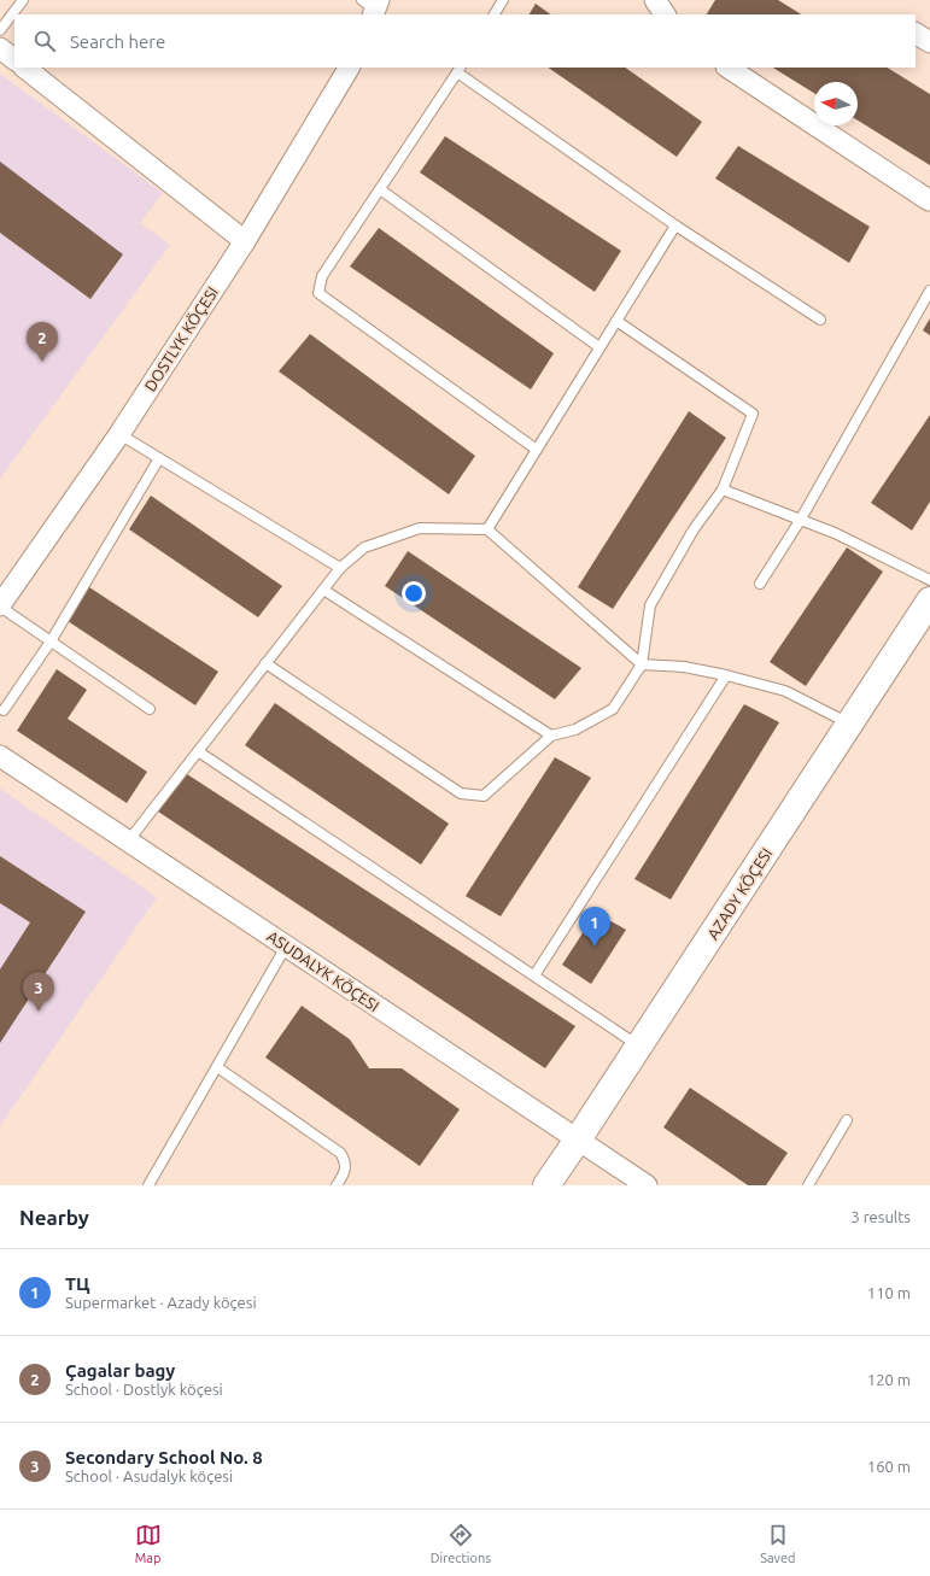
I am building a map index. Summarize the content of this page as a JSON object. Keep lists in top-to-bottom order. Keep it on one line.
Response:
{"streets":{"main road":["AZADY KÖÇESI"],"street":["DOSTLYK KÖÇESI","ASUDALYK KÖÇESI"]},"crossings":[["AZADY KÖÇESI","ASUDALYK KÖÇESI"]],"north":"left","page":{"search":"Search here","pins":["2","1","3"],"heading":["Nearby","3 results"],"list":[{"mark":"1","name":"ТЦ","note":"Supermarket · Azady köçesi","value":"110 m"},{"mark":"2","name":"Çagalar bagy","note":"School · Dostlyk köçesi","value":"120 m"},{"mark":"3","name":"Secondary School No. 8","note":"School · Asudalyk köçesi","value":"160 m"}],"nav":["Map","Directions","Saved"]}}
